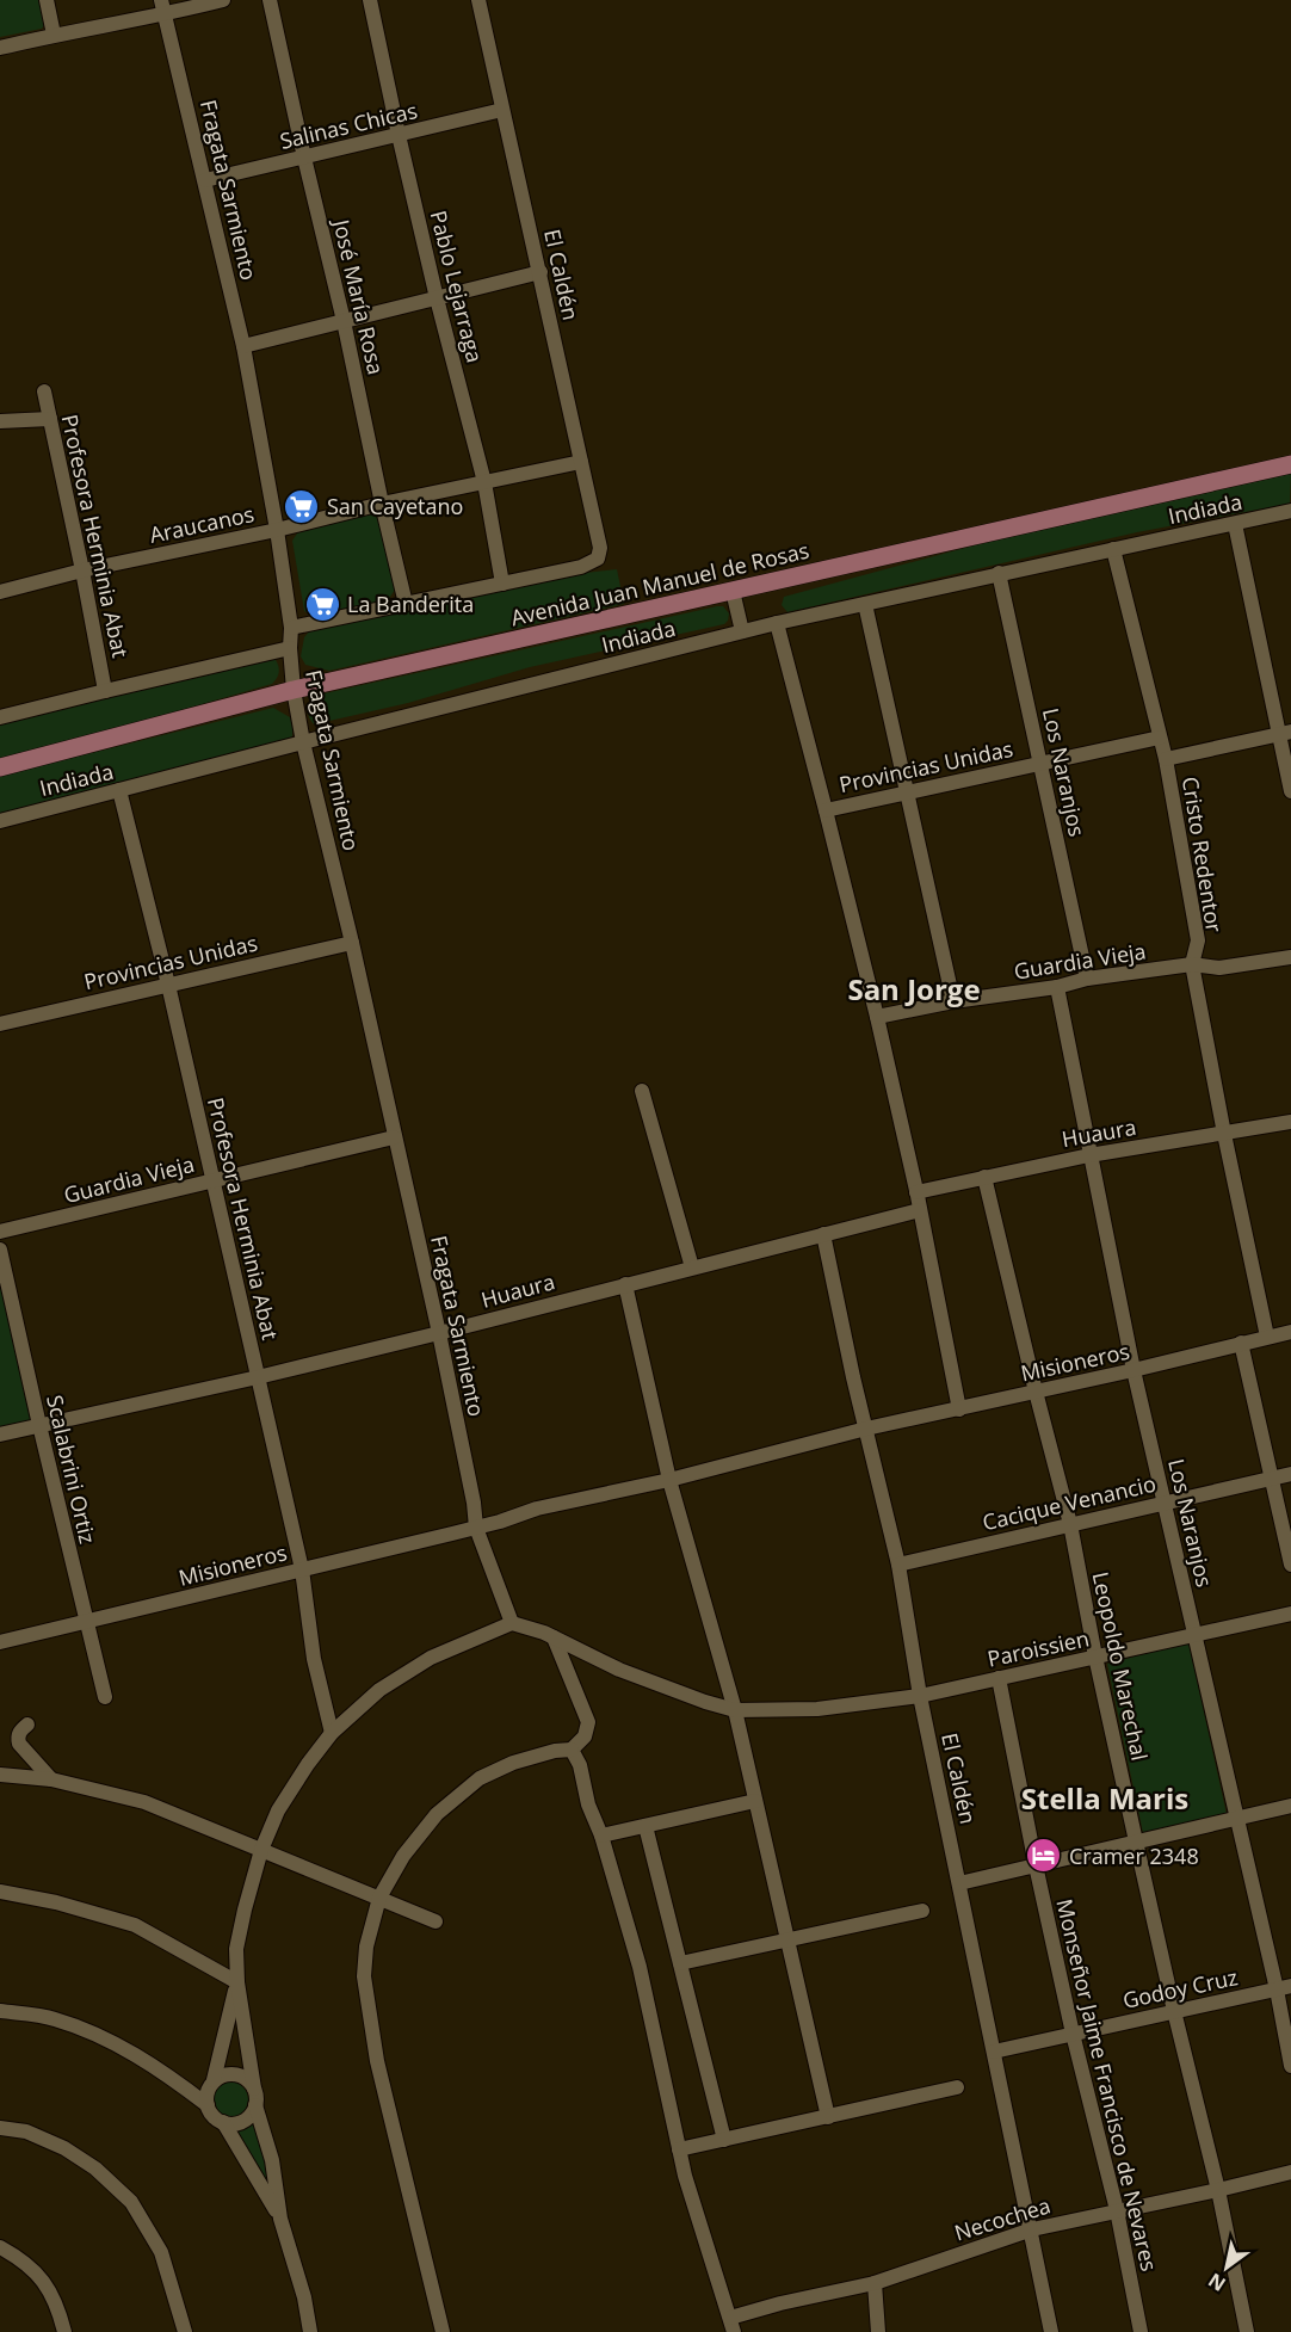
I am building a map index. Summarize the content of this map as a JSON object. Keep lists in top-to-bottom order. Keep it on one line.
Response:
{"streets":{"main road":["Avenida Juan Manuel de Rosas"],"street":["Salinas Chicas","Fragata Sarmiento","El Caldén","Pablo Lejarraga","José María Rosa","Indiada","Araucanos","Profesora Herminia Abat","Provincias Unidas","Los Naranjos","Cristo Redentor","Guardia Vieja","Huaura","Misioneros","Scalabrini Ortiz","Cacique Venancio","Paroissien","Leopoldo Marechal","Godoy Cruz","Monseñor Jaime Francisco de Nevares","Necochea"]},"crossings":[["Salinas Chicas","Fragata Sarmiento"],["Salinas Chicas","El Caldén"],["Salinas Chicas","Pablo Lejarraga"],["Salinas Chicas","José María Rosa"],["Fragata Sarmiento","Indiada"],["Fragata Sarmiento","Araucanos"],["Fragata Sarmiento","Avenida Juan Manuel de Rosas"],["Fragata Sarmiento","Provincias Unidas"],["Fragata Sarmiento","Guardia Vieja"],["Fragata Sarmiento","Huaura"],["Fragata Sarmiento","Misioneros"],["Fragata Sarmiento","Paroissien"],["El Caldén","Pablo Lejarraga"],["El Caldén","Araucanos"],["El Caldén","Huaura"],["El Caldén","Misioneros"],["El Caldén","Cacique Venancio"],["El Caldén","Paroissien"],["El Caldén","Godoy Cruz"],["El Caldén","Necochea"],["Pablo Lejarraga","Araucanos"],["José María Rosa","Araucanos"],["Indiada","Profesora Herminia Abat"],["Indiada","Los Naranjos"],["Indiada","Cristo Redentor"],["Araucanos","Profesora Herminia Abat"],["Profesora Herminia Abat","Provincias Unidas"],["Profesora Herminia Abat","Guardia Vieja"],["Profesora Herminia Abat","Huaura"],["Profesora Herminia Abat","Misioneros"],["Provincias Unidas","Los Naranjos"],["Provincias Unidas","Cristo Redentor"],["Los Naranjos","Guardia Vieja"],["Los Naranjos","Huaura"],["Los Naranjos","Misioneros"],["Los Naranjos","Cacique Venancio"],["Los Naranjos","Paroissien"],["Los Naranjos","Godoy Cruz"],["Cristo Redentor","Guardia Vieja"],["Cristo Redentor","Huaura"],["Cristo Redentor","Misioneros"],["Huaura","Scalabrini Ortiz"],["Huaura","Leopoldo Marechal"],["Misioneros","Scalabrini Ortiz"],["Misioneros","Leopoldo Marechal"],["Cacique Venancio","Leopoldo Marechal"],["Paroissien","Leopoldo Marechal"],["Paroissien","Monseñor Jaime Francisco de Nevares"],["Leopoldo Marechal","Godoy Cruz"],["Leopoldo Marechal","Necochea"],["Godoy Cruz","Monseñor Jaime Francisco de Nevares"],["Monseñor Jaime Francisco de Nevares","Necochea"]],"districts":["San Jorge","Stella Maris"],"places":{"supermarket":["San Cayetano","La Banderita"],"hotel":["Cramer 2348"]},"north":"bottom left"}
